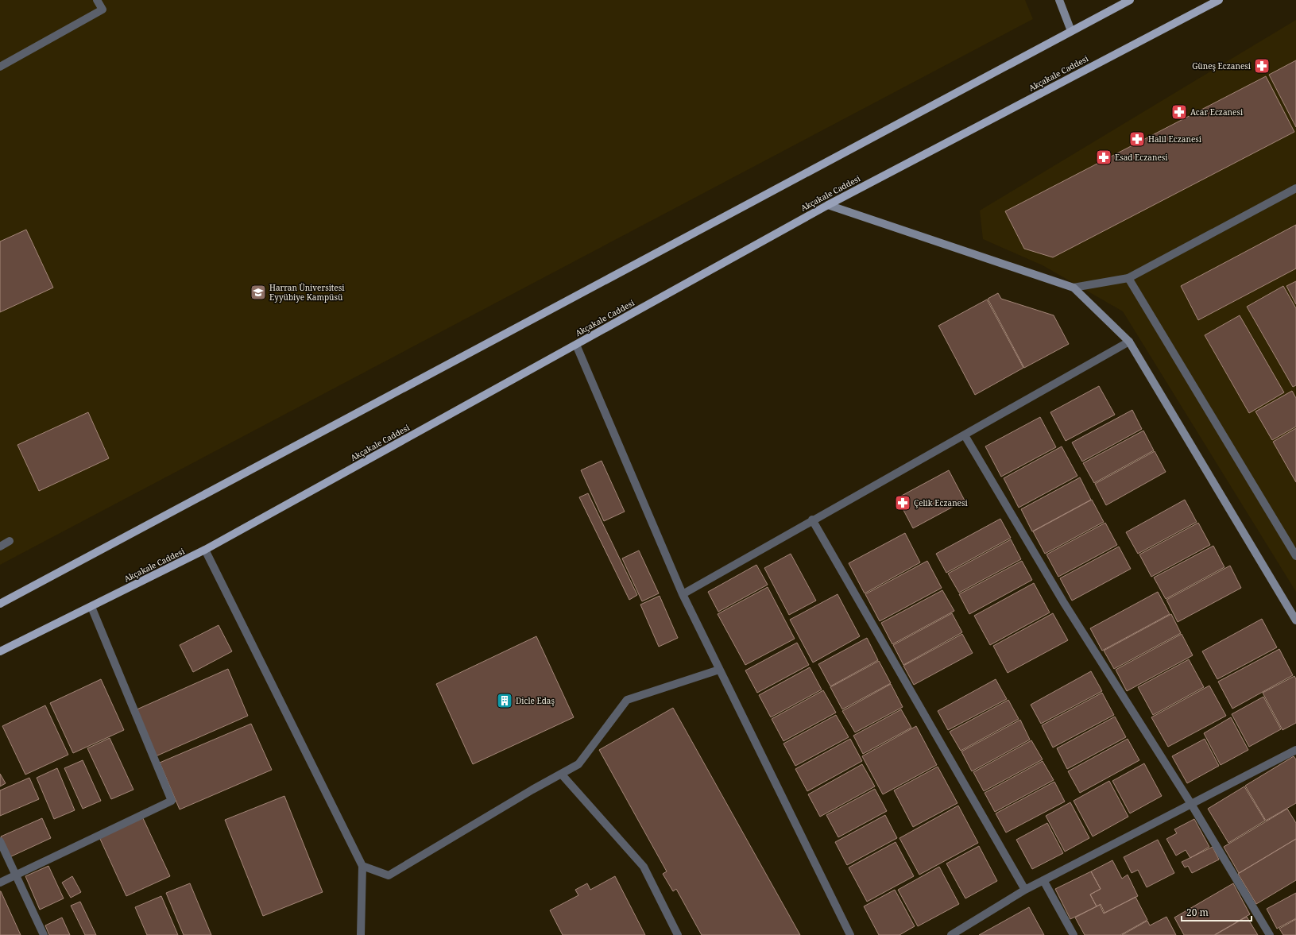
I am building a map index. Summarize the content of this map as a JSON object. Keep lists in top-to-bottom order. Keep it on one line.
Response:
{"streets":{"main road":["Akçakale Caddesi"]},"places":{"pharmacy":["Güneş Eczanesi","Acar Eczanesi","Halil Eczanesi","Esad Eczanesi","Çelik Eczanesi"],"school or university":["Harran Üniversitesi Eyyübiye Kampüsü"],"building":["Dicle Edaş"]},"scale_bar":"20 m"}
